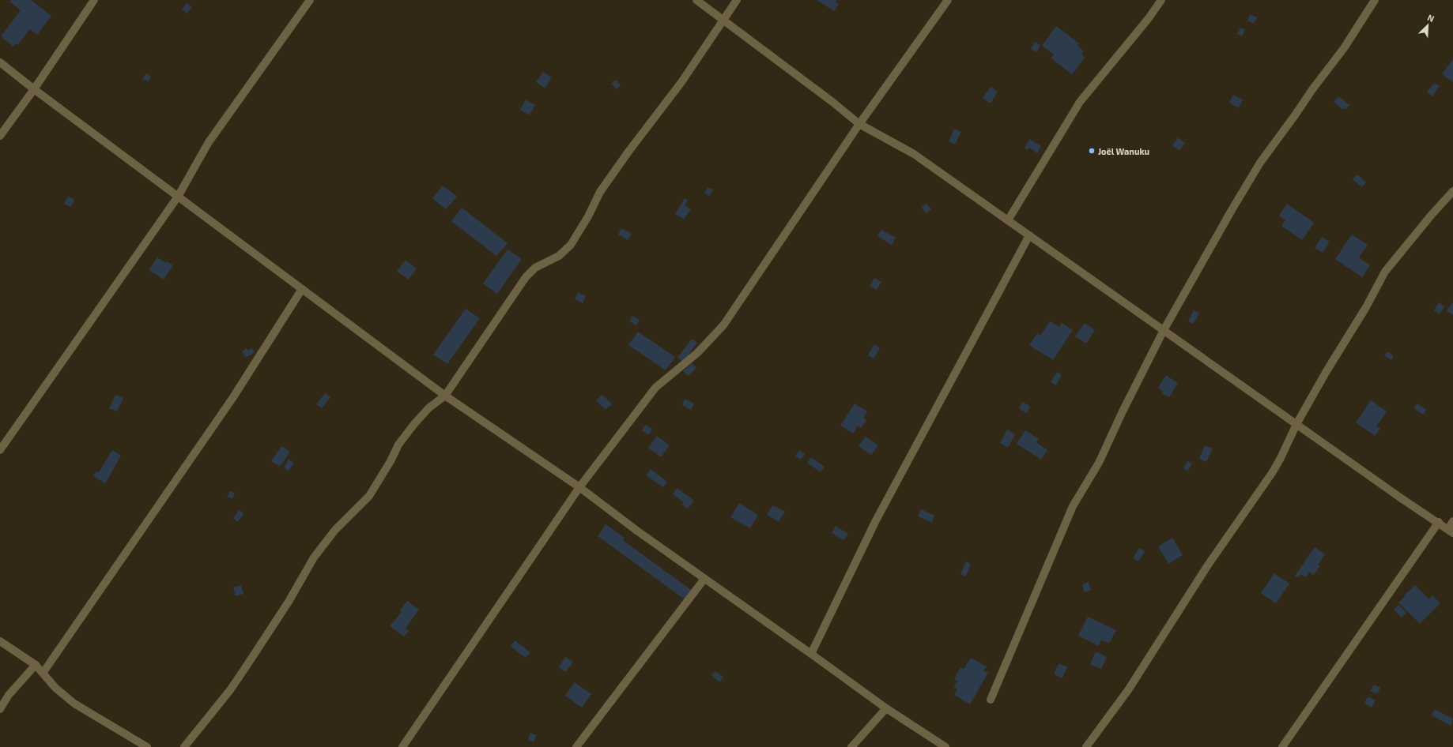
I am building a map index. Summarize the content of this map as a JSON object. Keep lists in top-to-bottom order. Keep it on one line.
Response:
{"places":["Joël Wanuku"],"north":"top right"}
